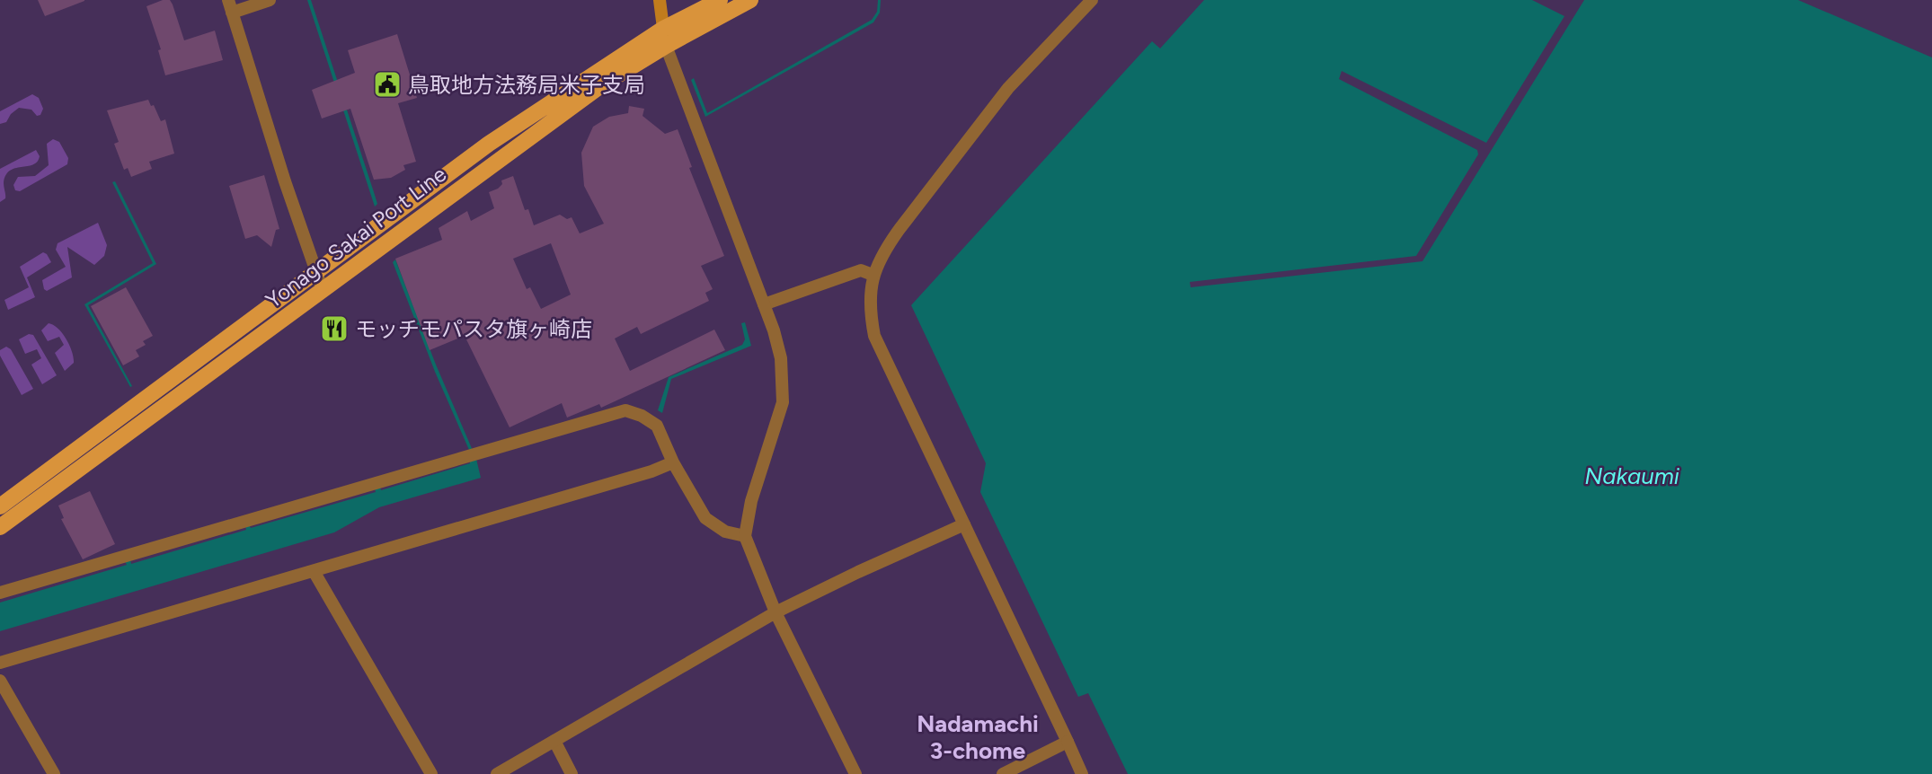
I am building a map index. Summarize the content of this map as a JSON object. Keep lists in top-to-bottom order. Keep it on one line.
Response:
{"streets":{"main road":["Yonago Sakai Port Line"]},"districts":["Nadamachi 3-chome"],"water":["Nakaumi"],"places":{"public building":["鳥取地方法務局米子支局"],"restaurant":["モッチモパスタ旗ヶ崎店"]}}
